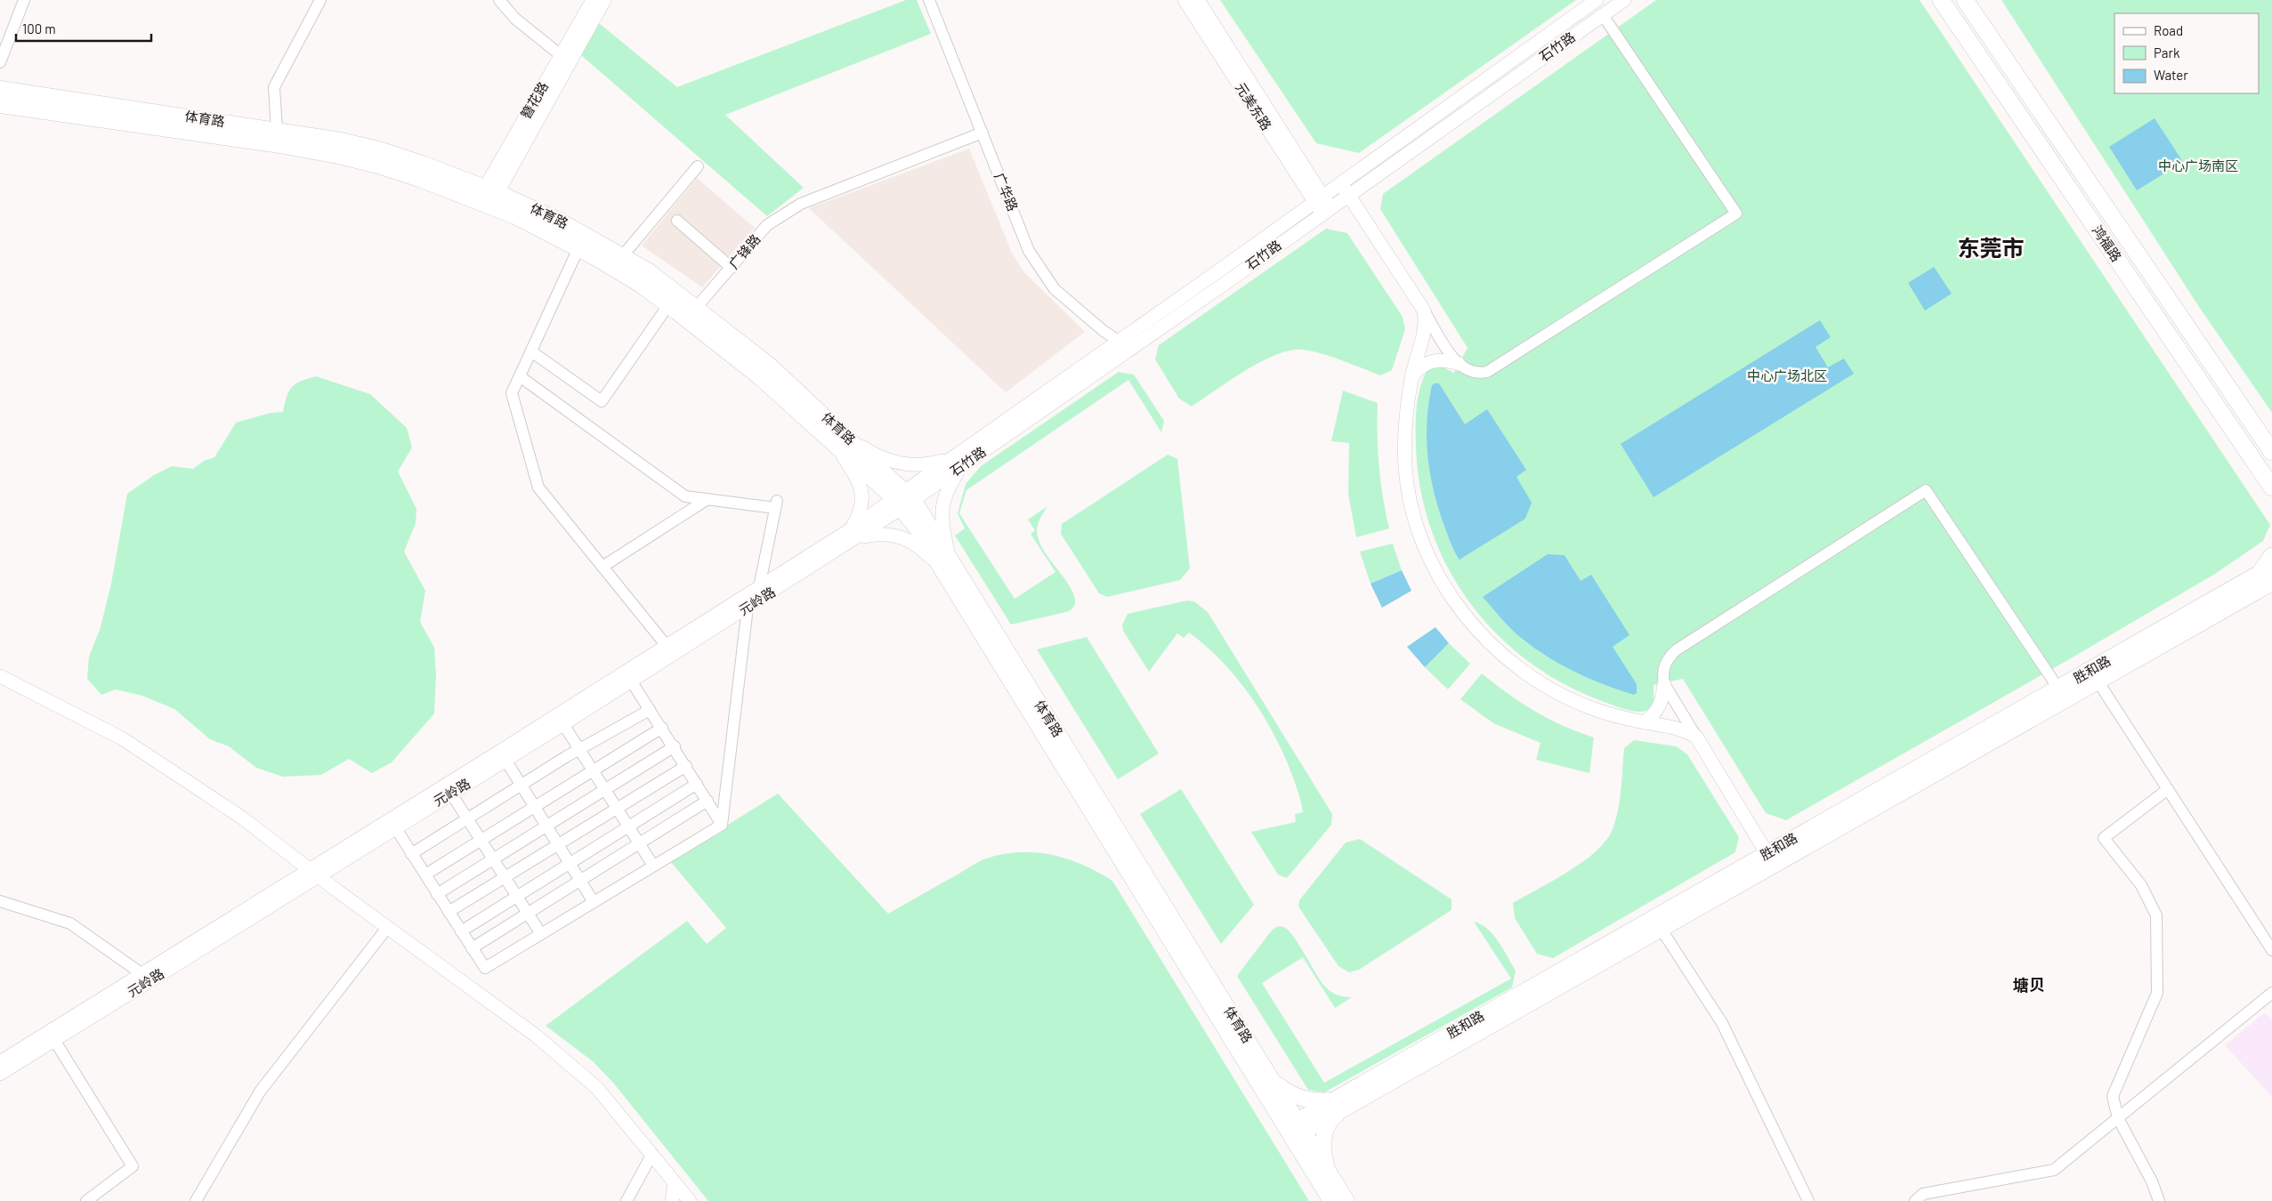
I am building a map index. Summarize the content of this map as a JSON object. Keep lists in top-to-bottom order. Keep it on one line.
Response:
{"streets":{"main road":["体育路","鸿福路","胜和路"],"street":["石竹路","簪花路","元美东路","广华路","广锋路","元岭路"]},"crossings":[["石竹路","元美东路"],["石竹路","体育路"],["石竹路","广华路"],["石竹路","元岭路"],["簪花路","体育路"],["体育路","广锋路"],["体育路","元岭路"],["体育路","胜和路"],["广华路","广锋路"]],"districts":["东莞市","塘贝"],"parks":["中心广场南区","中心广场北区"],"legend":["Road","Park","Water"],"scale_bar":"100 m"}
